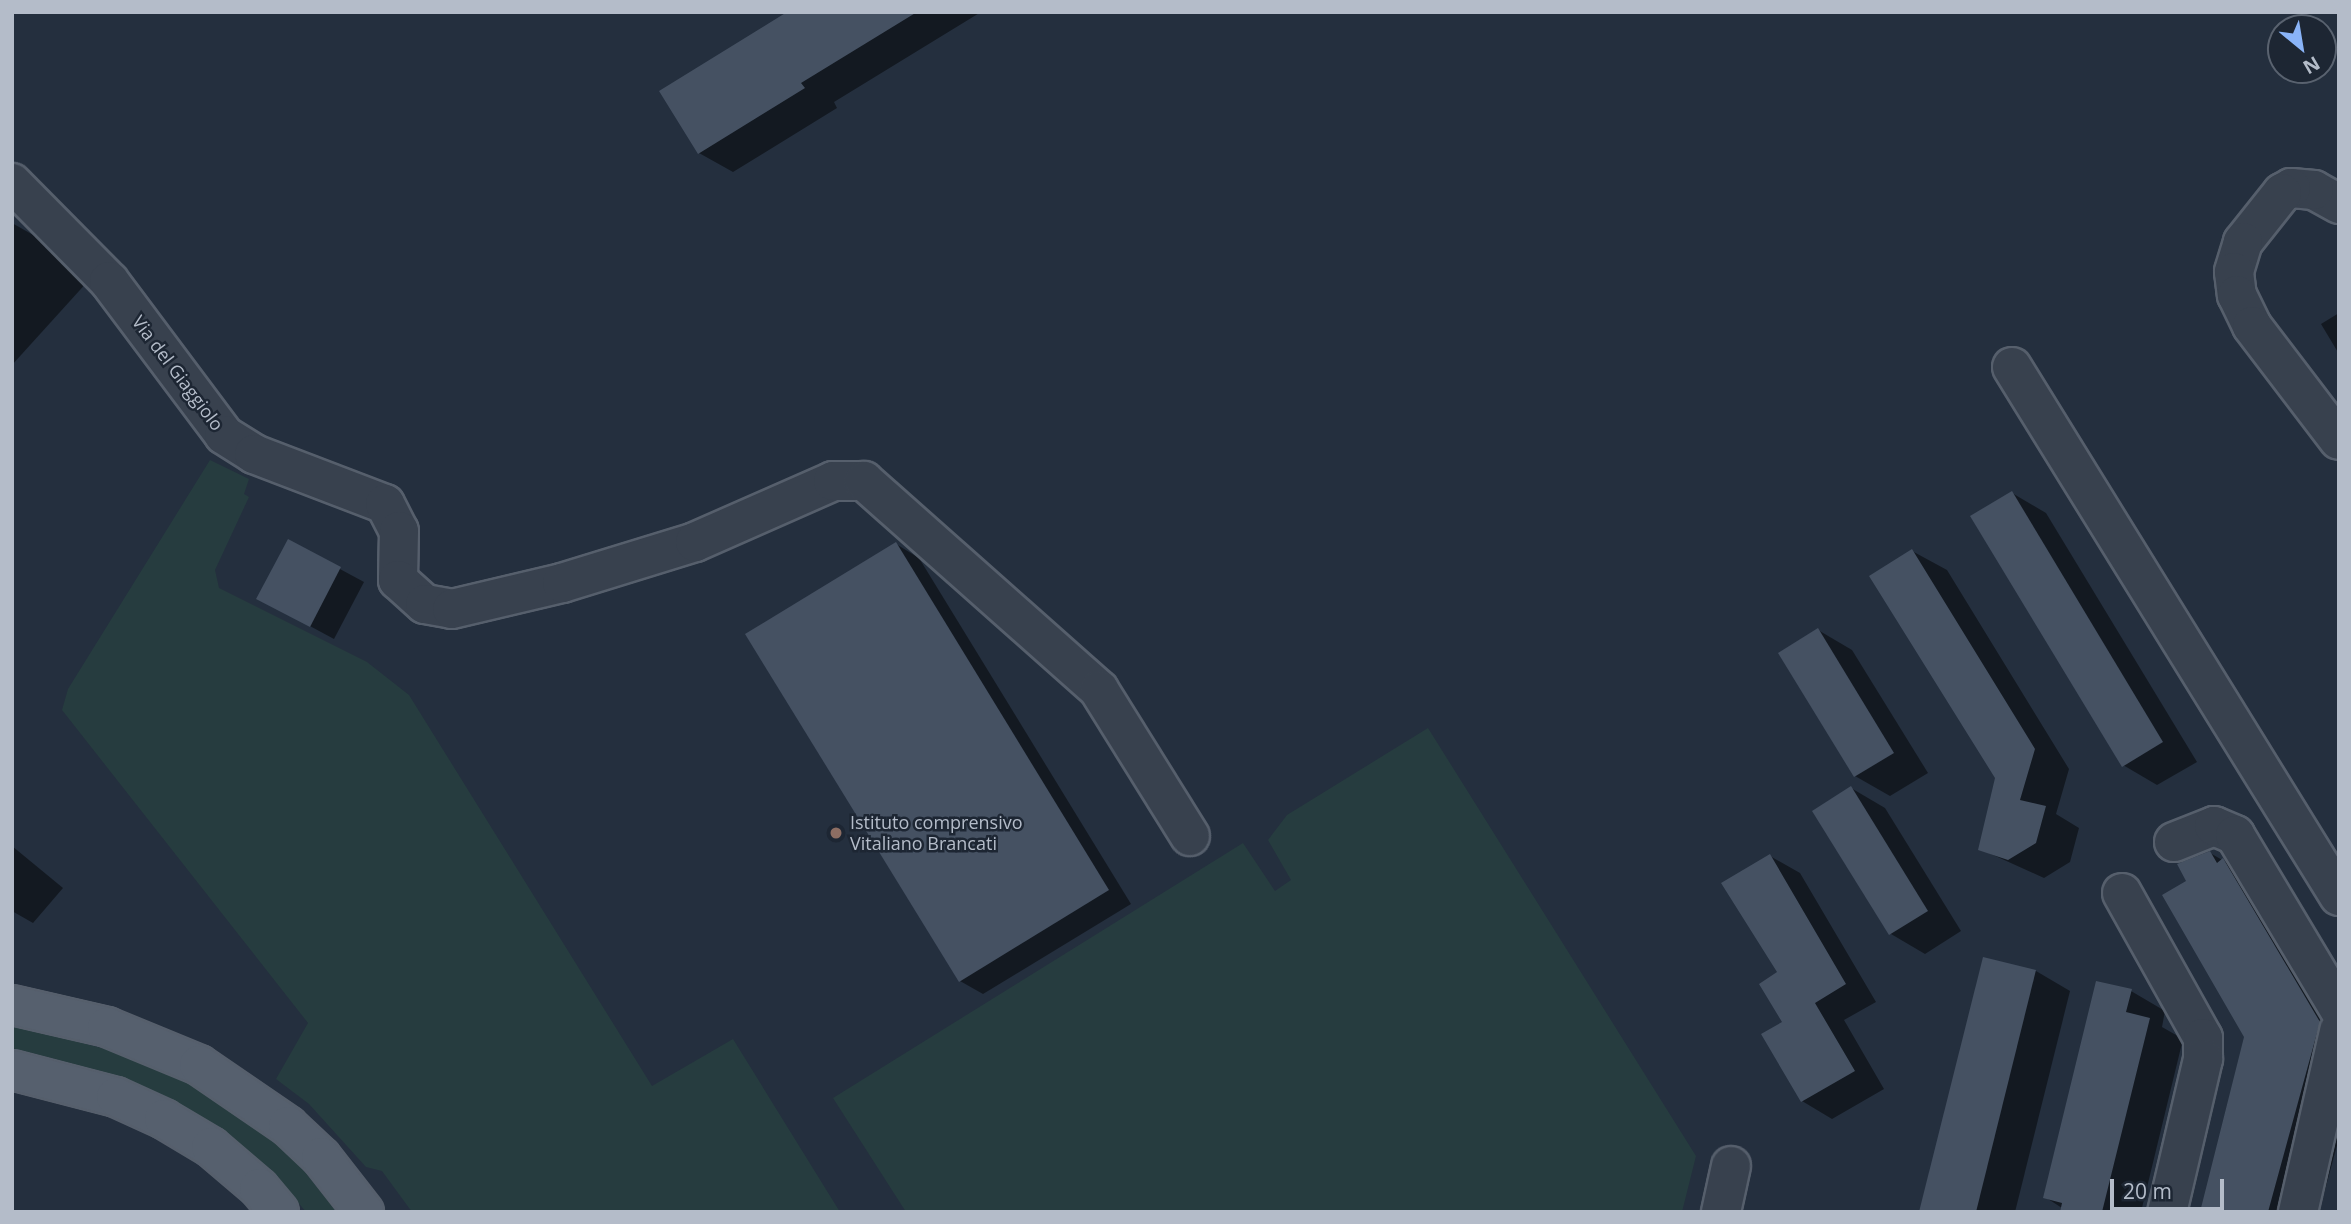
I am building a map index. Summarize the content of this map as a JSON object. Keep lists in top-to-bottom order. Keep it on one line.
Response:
{"streets":{"street":["Via del Giaggiolo"]},"places":["Istituto comprensivo Vitaliano Brancati"],"scale_bar":"20 m","north":"bottom right"}
